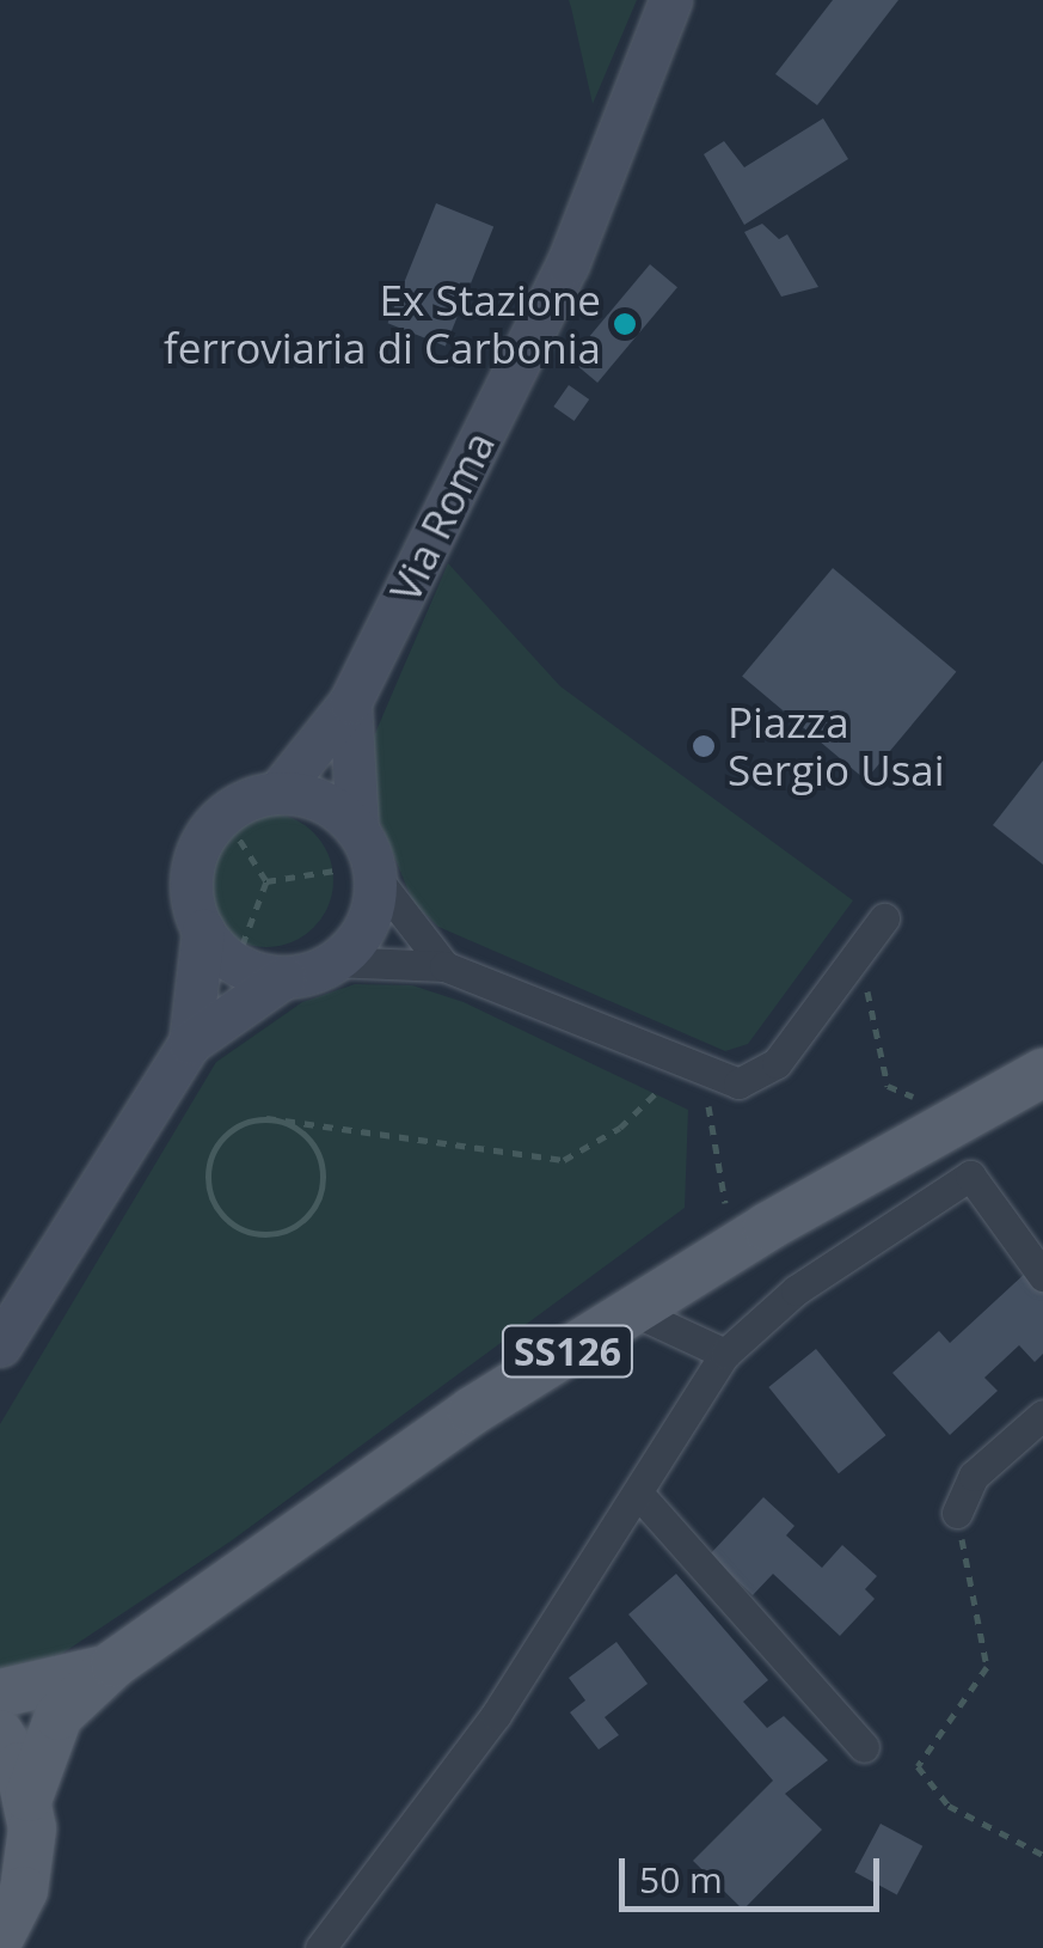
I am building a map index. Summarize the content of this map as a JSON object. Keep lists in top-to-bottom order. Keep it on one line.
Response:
{"streets":{"main road":["Via Roma","SS126"]},"places":["Ex Stazione ferroviaria di Carbonia","Piazza Sergio Usai"],"scale_bar":"50 m"}
